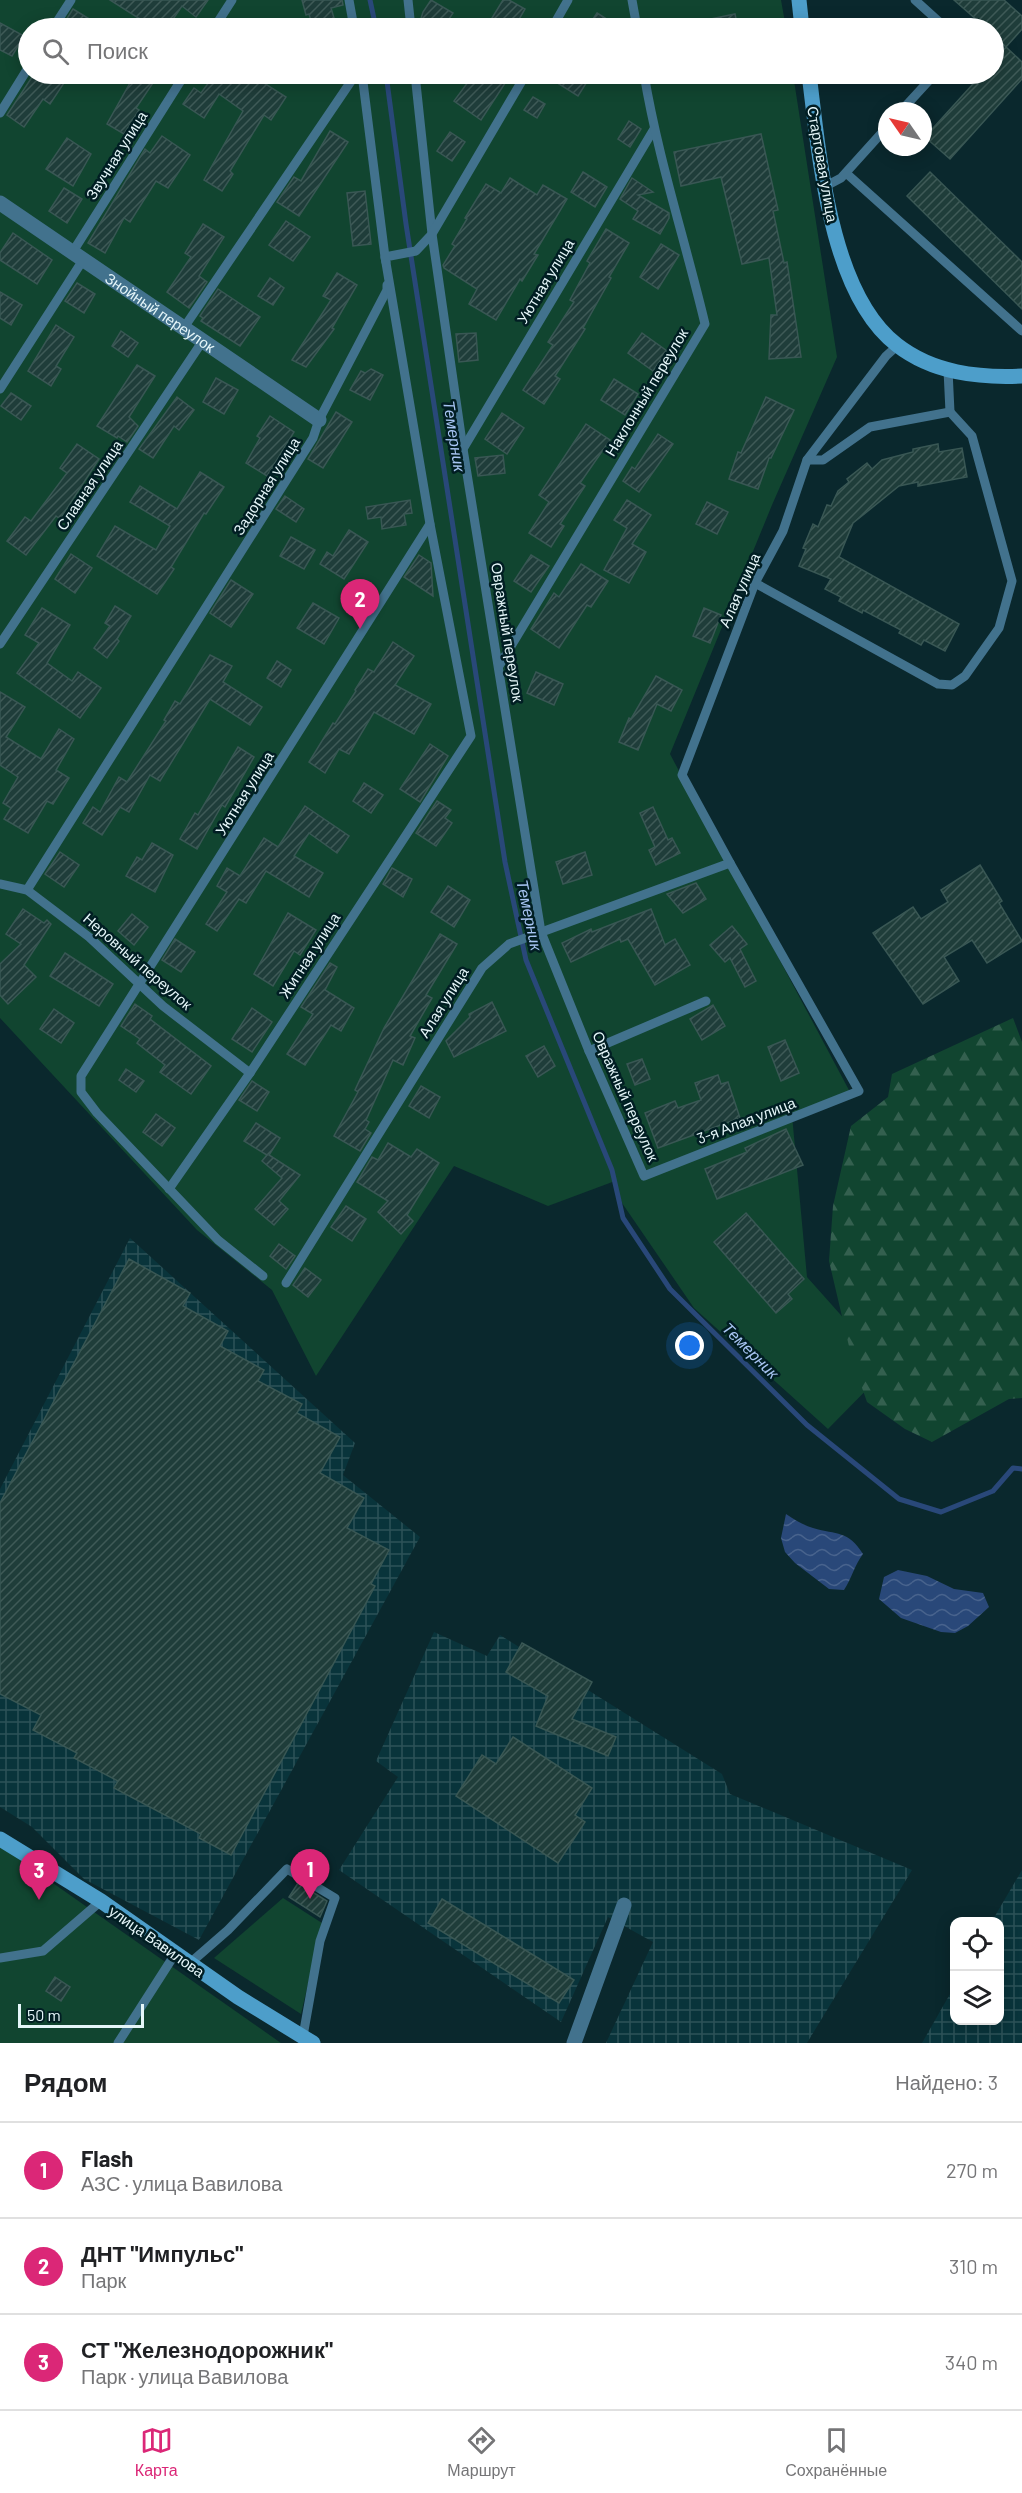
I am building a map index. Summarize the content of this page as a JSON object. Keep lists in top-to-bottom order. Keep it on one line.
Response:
{"streets":{"street":["Стартовая улица","Знойный переулок","улица Вавилова"],"lane":["Звучная улица","Уютная улица","Наклонный переулок","Славная улица","Задорная улица","Алая улица","Овражный переулок","Житная улица","Неровный переулок","3-я Алая улица"]},"crossings":[["Звучная улица","Знойный переулок"],["Стартовая улица","Алая улица"],["Уютная улица","Наклонный переулок"],["Уютная улица","Овражный переулок"],["Уютная улица","Житная улица"],["Уютная улица","Неровный переулок"],["Знойный переулок","Славная улица"],["Знойный переулок","Задорная улица"],["Наклонный переулок","Овражный переулок"],["Задорная улица","Неровный переулок"],["Алая улица","Овражный переулок"],["Алая улица","3-я Алая улица"],["Овражный переулок","3-я Алая улица"],["Житная улица","Неровный переулок"]],"water":["Темерник"],"scale_bar":"50 m","north":"top left","page":{"search":"Поиск","pins":["2","1","3"],"scale":"50 m","heading":["Рядом","Найдено: 3"],"list":[{"mark":"1","name":"Flash","note":"АЗС · улица Вавилова","value":"270 m"},{"mark":"2","name":"ДНТ \"Импульс\"","note":"Парк","value":"310 m"},{"mark":"3","name":"СТ \"Железнодорожник\"","note":"Парк · улица Вавилова","value":"340 m"}],"nav":["Карта","Маршрут","Сохранённые"]}}
